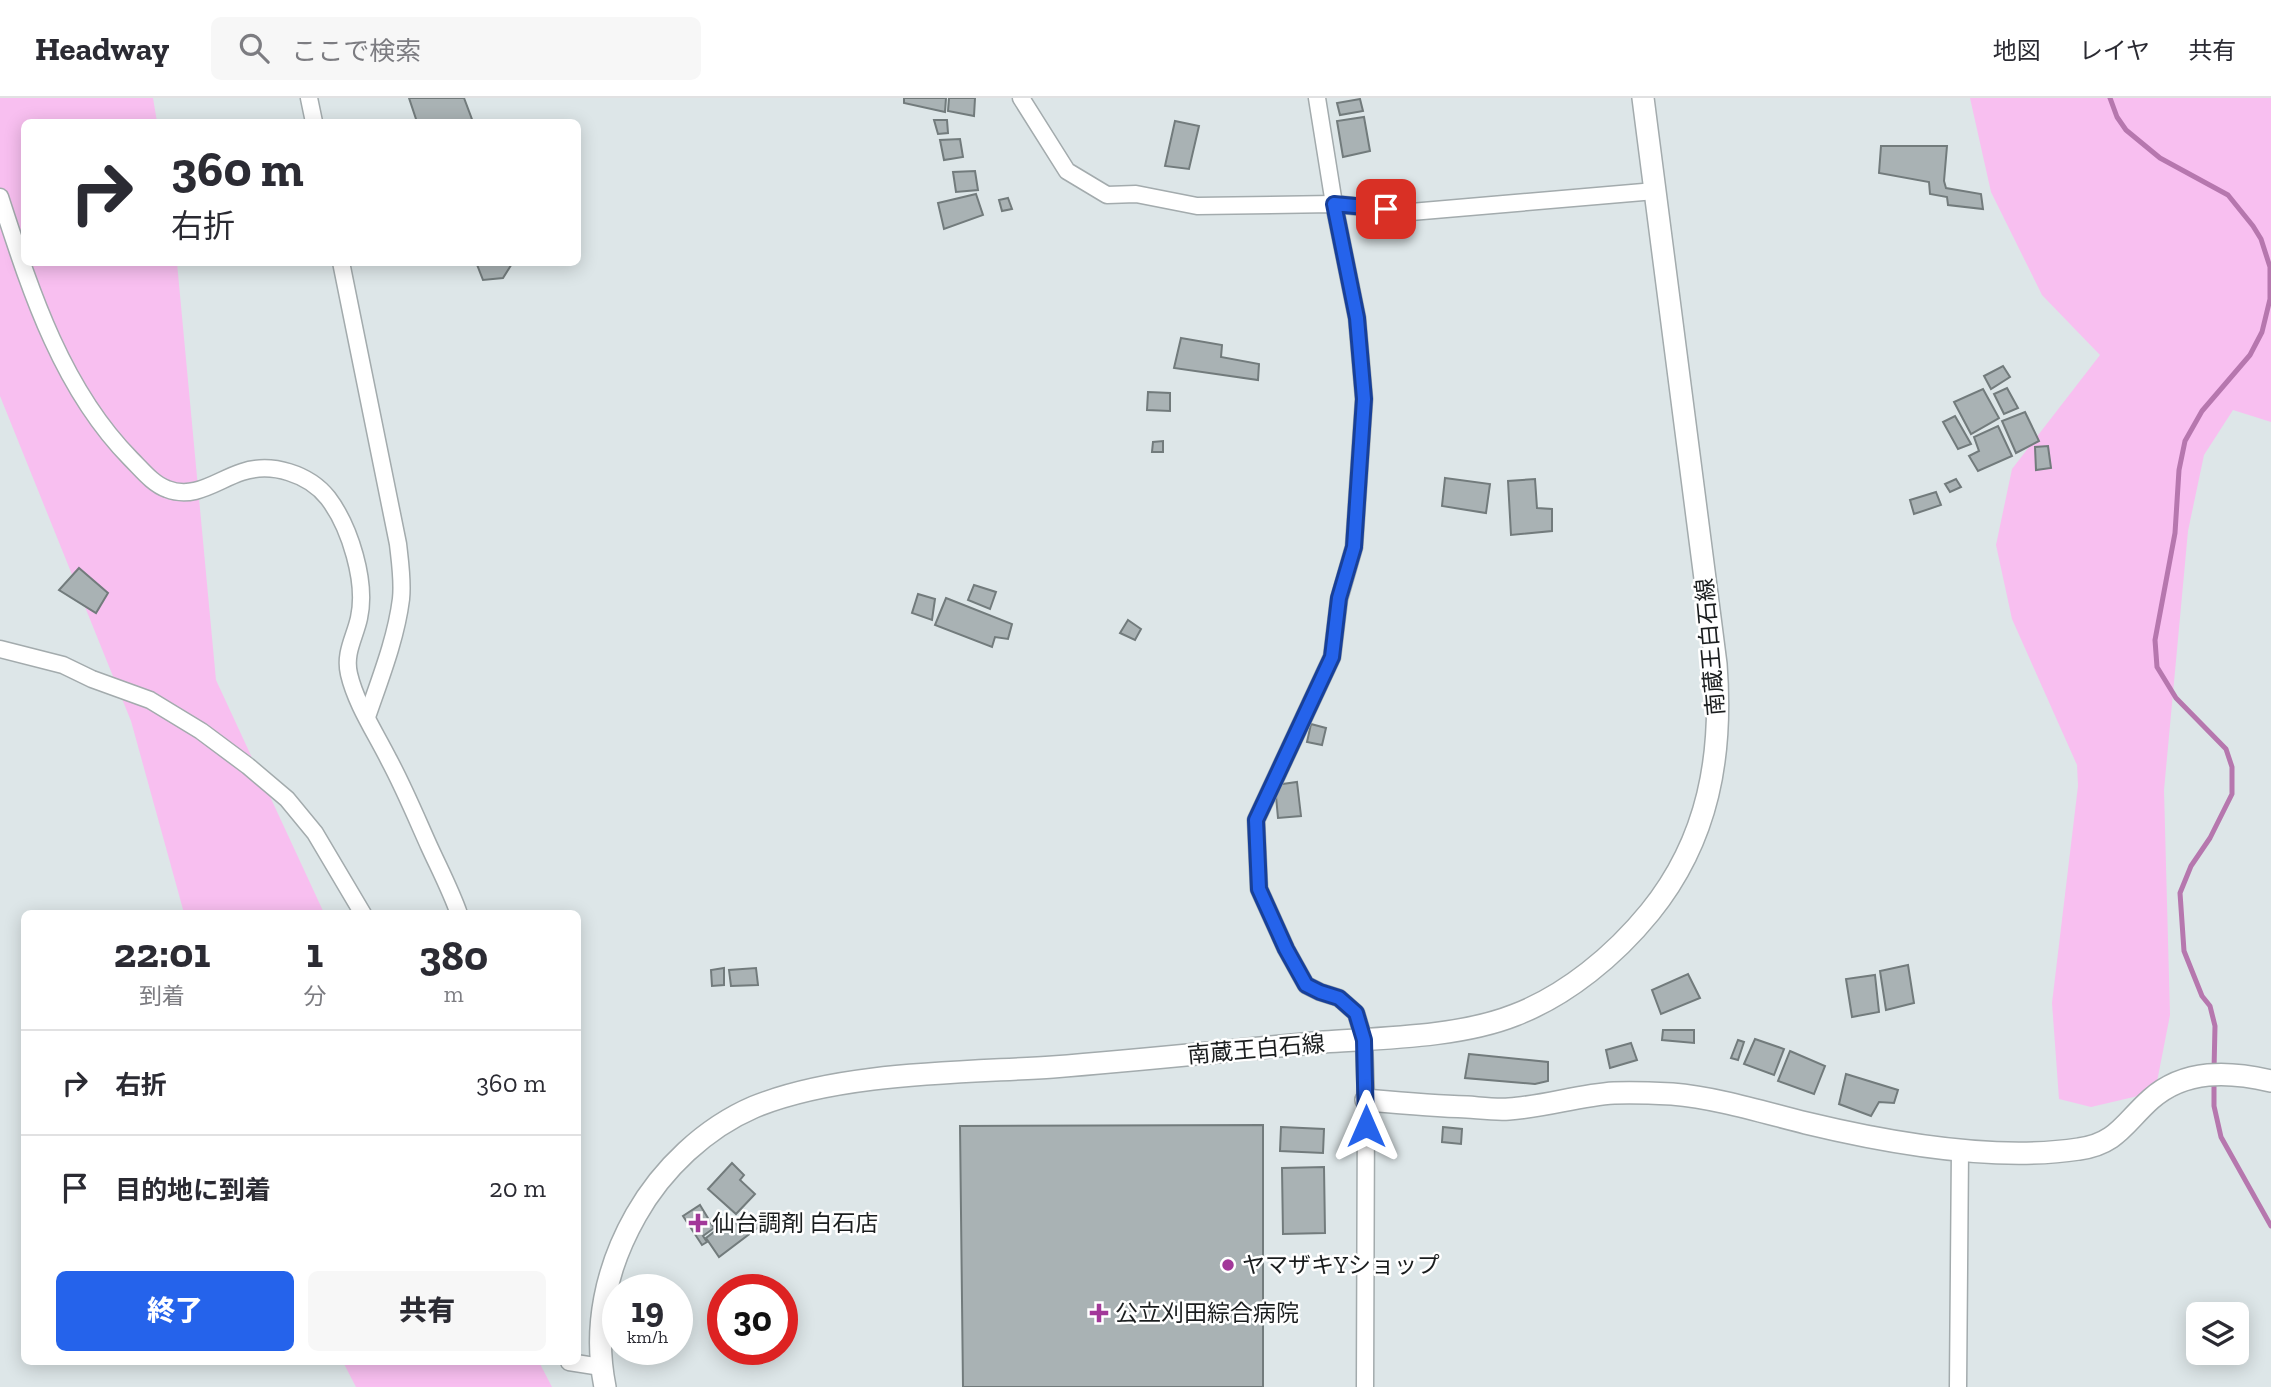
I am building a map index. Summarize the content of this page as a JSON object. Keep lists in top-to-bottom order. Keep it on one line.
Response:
{"streets":{"main road":["南蔵王白石線"]},"places":{"health":["仙台調剤 白石店","公立刈田綜合病院"],"other":["ヤマザキYショップ"]},"page":{"header":"Headway","search":"ここで検索","nav":["地図","レイヤ","共有"],"turn":["360 m","右折"],"eta":["22:01","到着","1","分","380","m"],"list":[{"name":"右折","value":"360 m"},{"name":"目的地に到着","value":"20 m"}],"buttons":["終了","共有"],"speed":"19 km/h","limit":"30"}}
